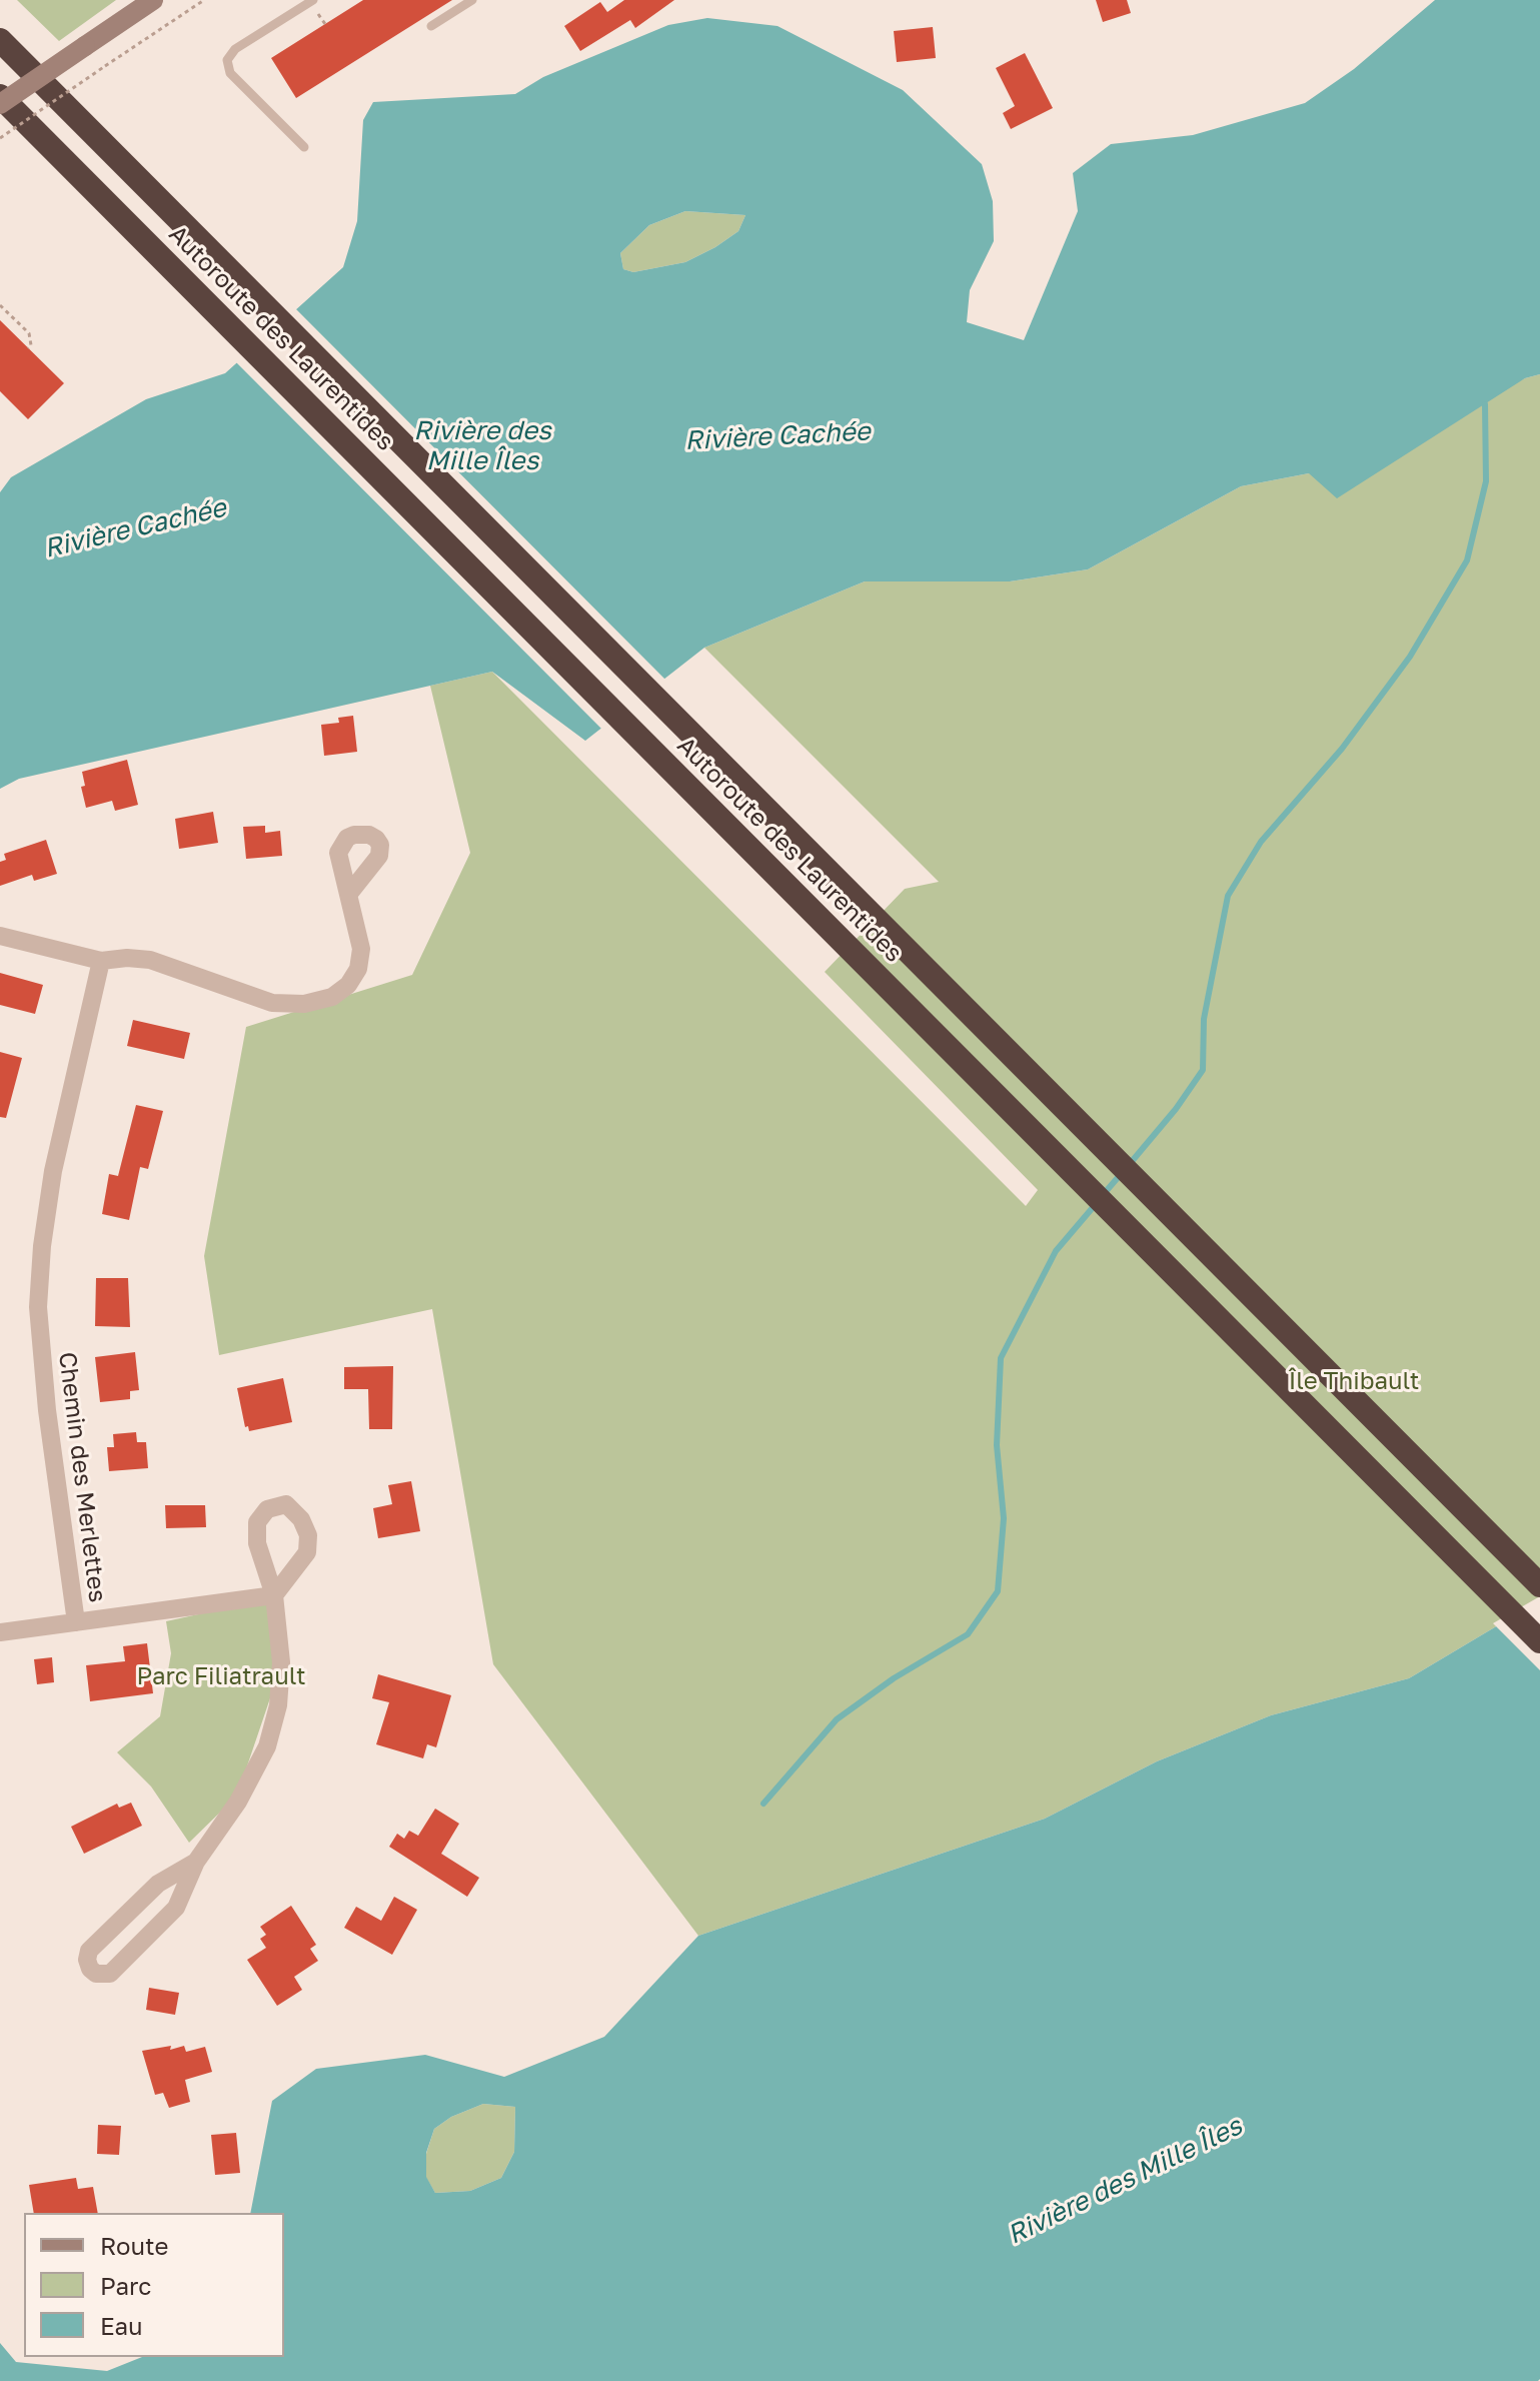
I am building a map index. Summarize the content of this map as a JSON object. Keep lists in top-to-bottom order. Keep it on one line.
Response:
{"streets":{"highway":["Autoroute des Laurentides"],"street":["Chemin des Merlettes"]},"water":["Rivière des Mille Îles","Rivière Cachée"],"parks":["Île Thibault","Parc Filiatrault"],"legend":["Route","Parc","Eau"]}
